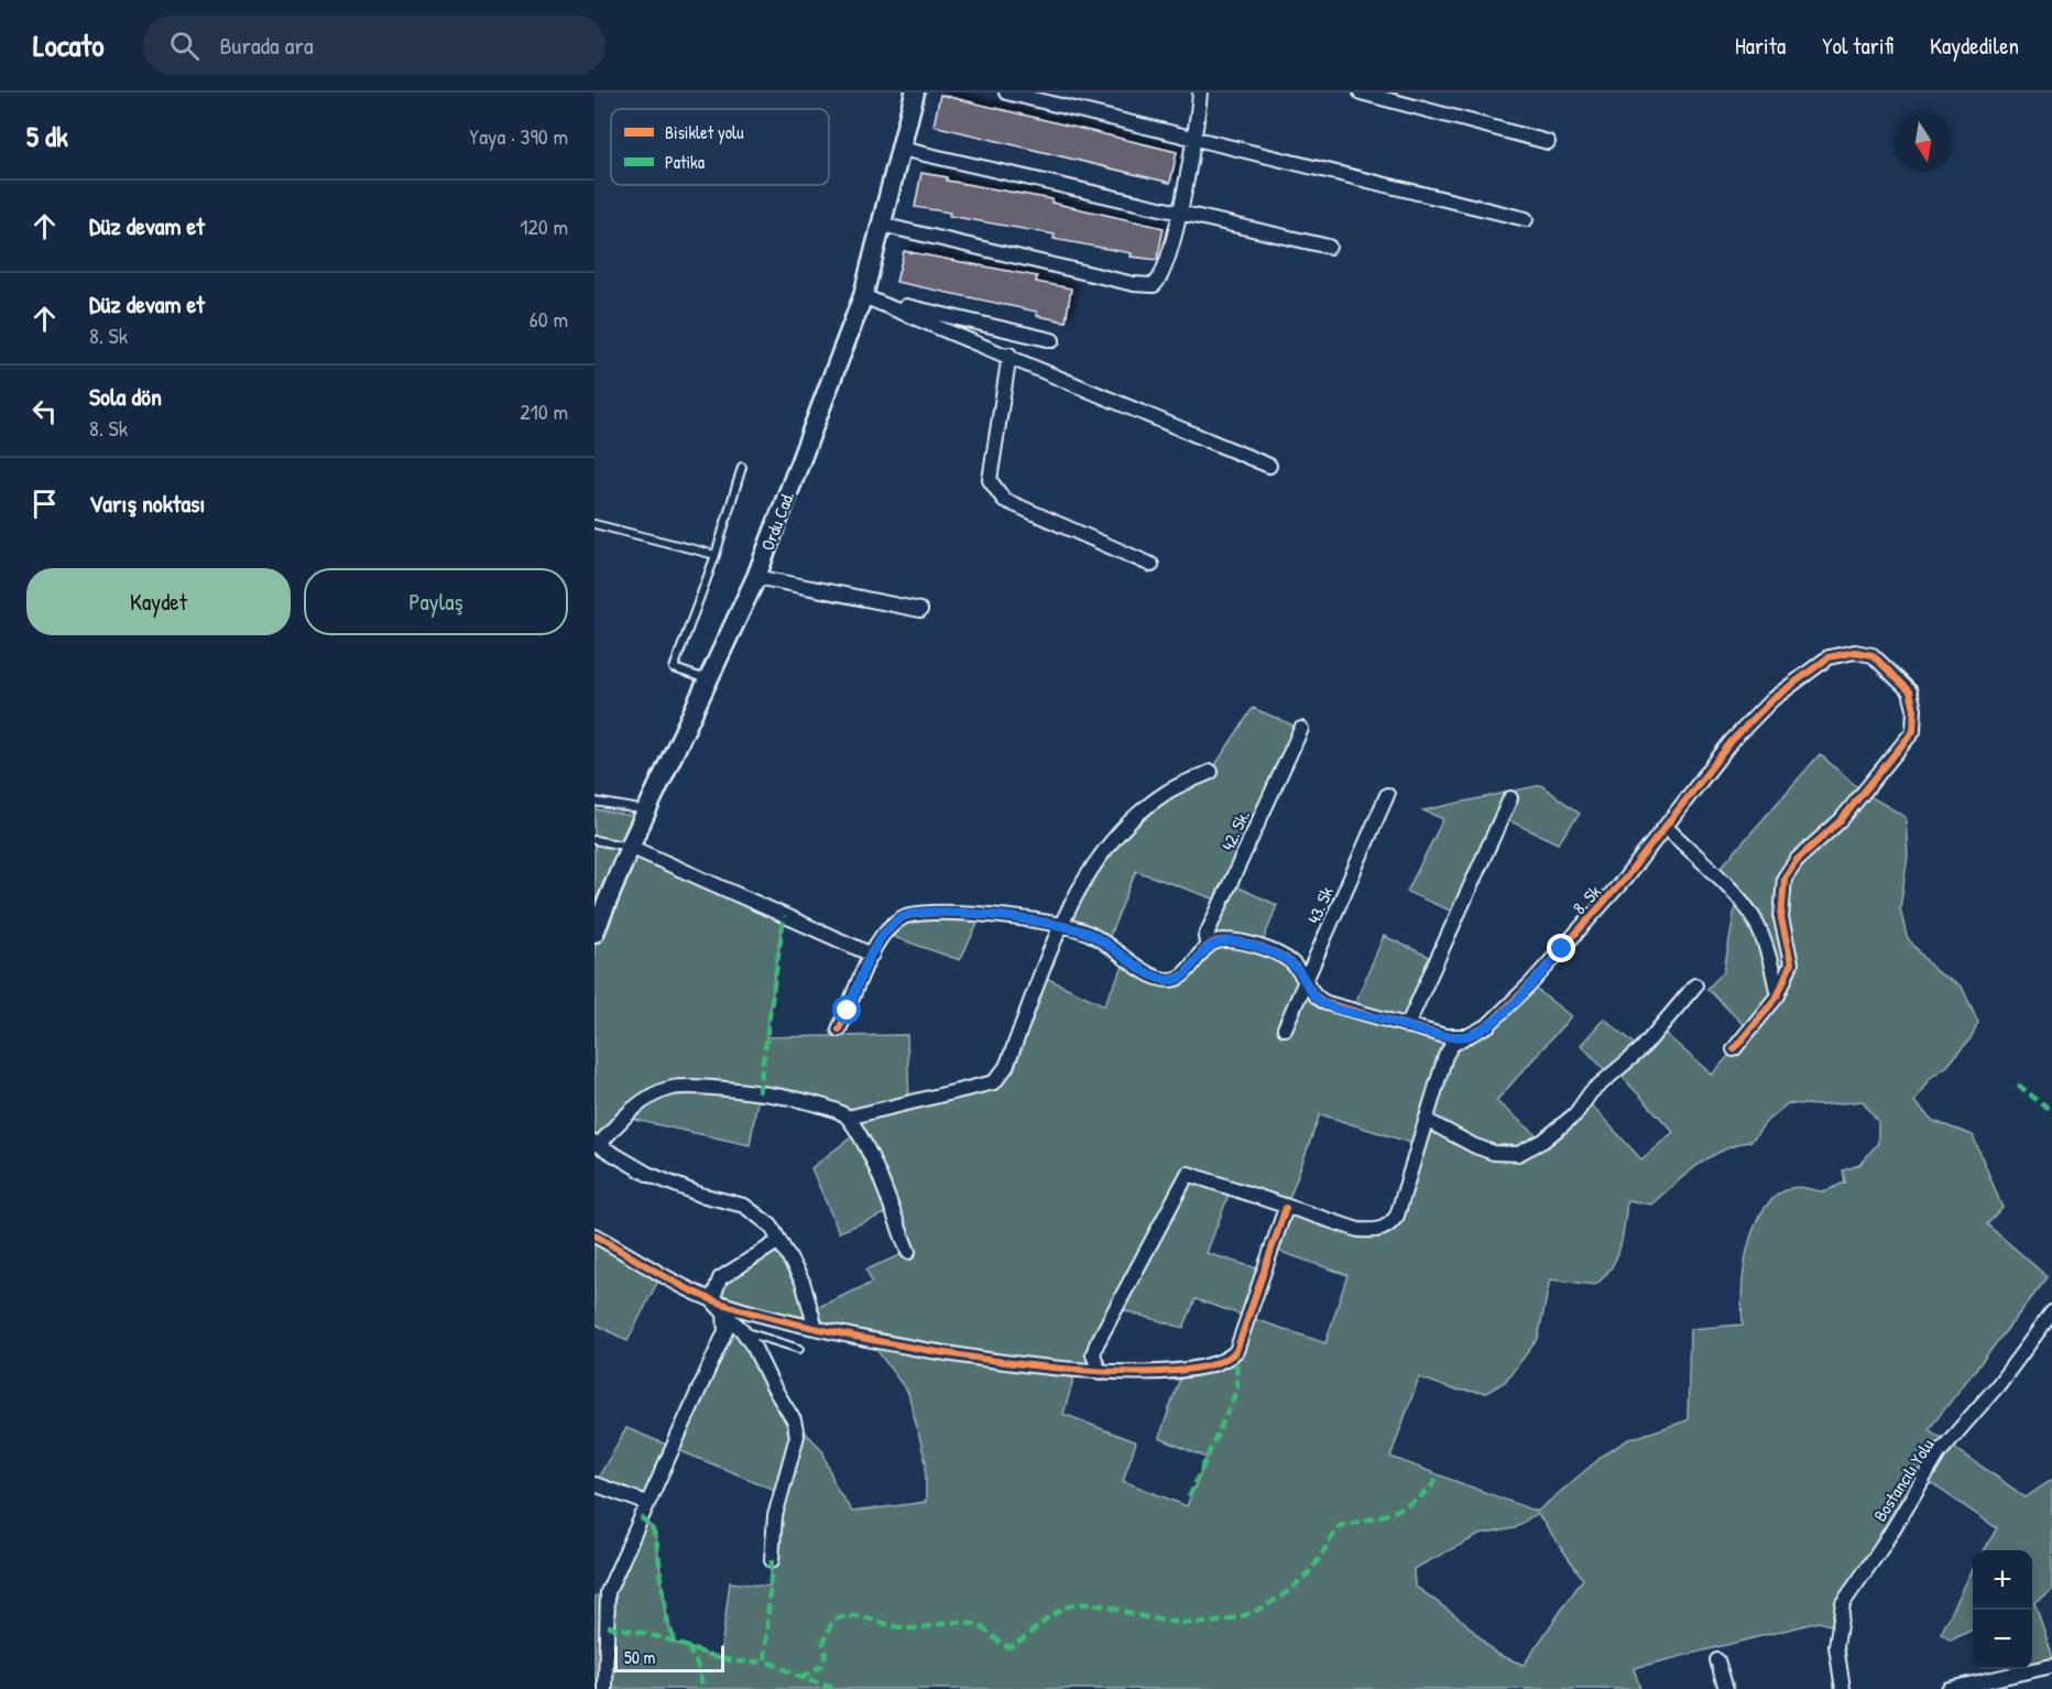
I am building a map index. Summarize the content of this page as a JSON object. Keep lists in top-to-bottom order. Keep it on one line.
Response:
{"streets":{"main road":["Ordu Cad."],"street":["42. Sk.","8. Sk","43. Sk","Bostancılı Yolu"]},"legend":["Bisiklet yolu","Patika"],"scale_bar":"50 m","north":"bottom","page":{"header":"Locato","search":"Burada ara","nav":["Harita","Yol tarifi","Kaydedilen"],"heading":["5 dk","Yaya · 390 m"],"list":[["Düz devam et","120 m"],["Düz devam et","8. Sk","60 m"],["Sola dön","8. Sk","210 m"],"Varış noktası"],"buttons":["Kaydet","Paylaş"],"map_buttons":["+","−"],"scale":"50 m"}}
